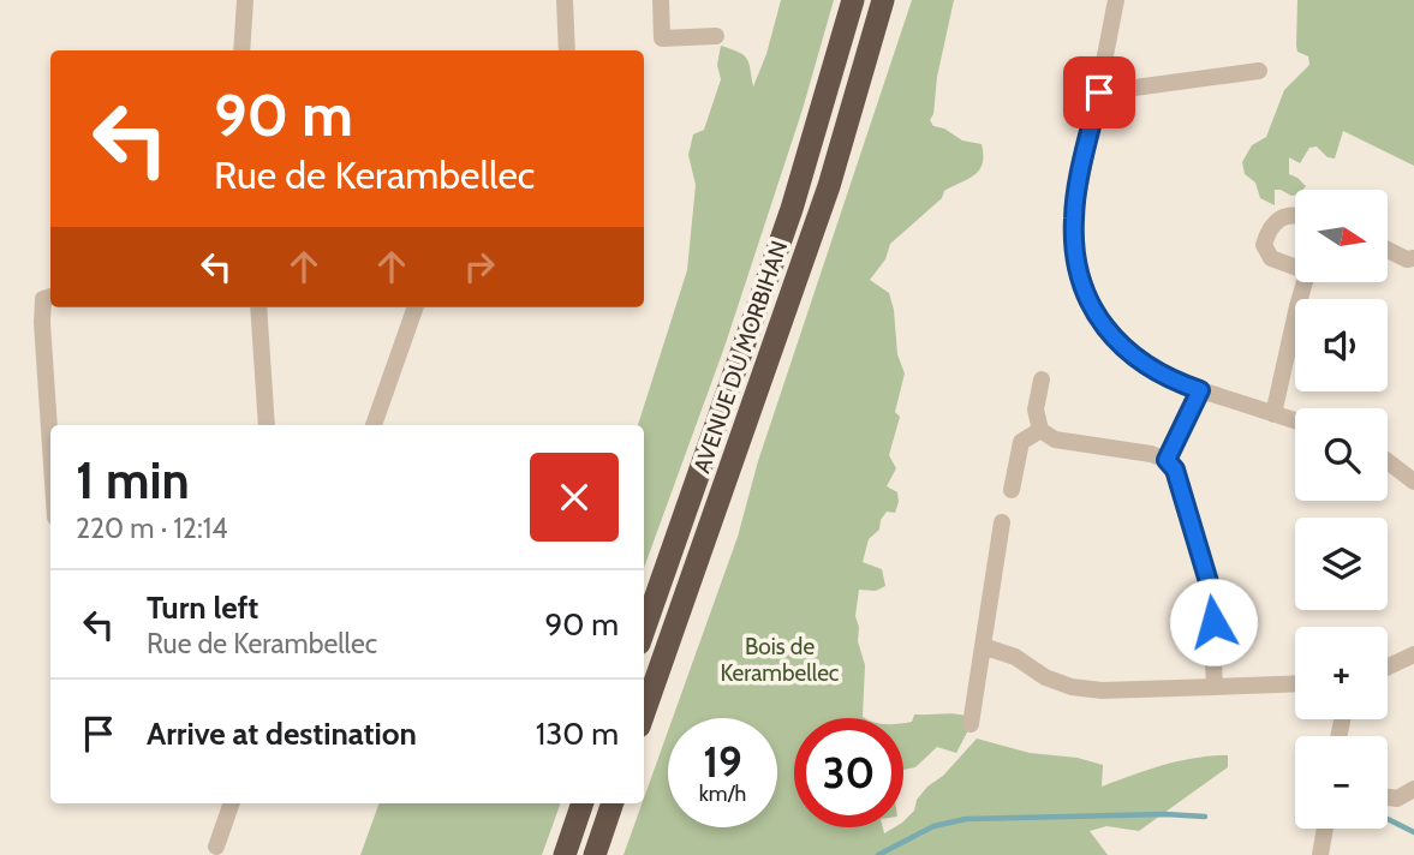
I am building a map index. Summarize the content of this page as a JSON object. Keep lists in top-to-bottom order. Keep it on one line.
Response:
{"streets":{"highway":["AVENUE DU MORBIHAN"]},"parks":["Bois de Kerambellec"],"north":"right","page":{"turn":["90 m","Rue de Kerambellec"],"map_buttons":["+","−"],"heading":["1 min","220 m · 12:14"],"list":[{"name":"Turn left","note":"Rue de Kerambellec","value":"90 m"},{"name":"Arrive at destination","value":"130 m"}],"speed":"19 km/h","limit":"30"}}
